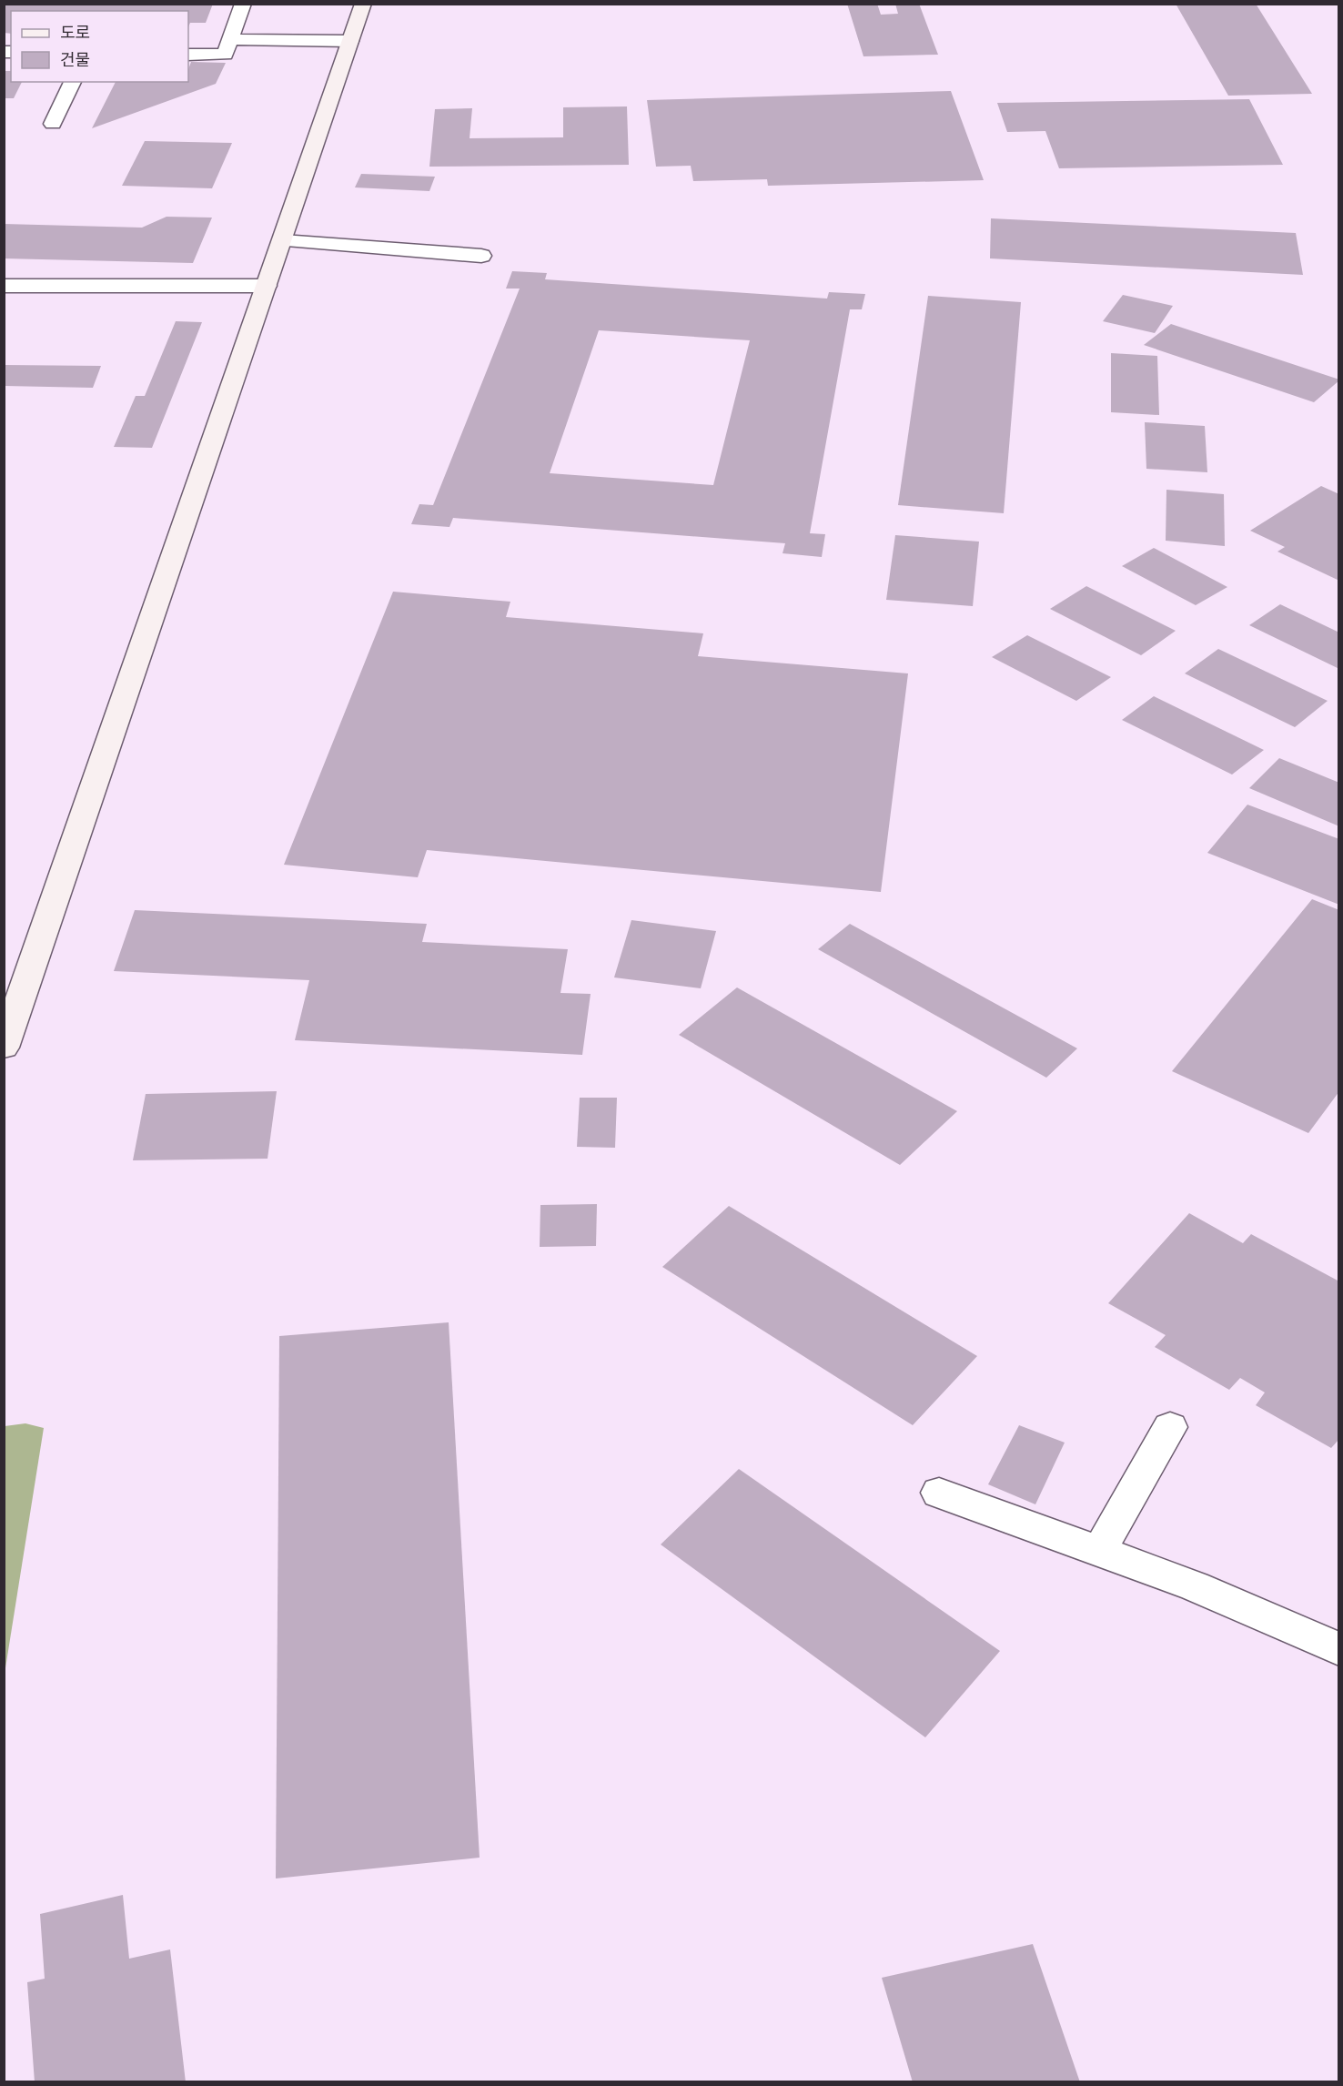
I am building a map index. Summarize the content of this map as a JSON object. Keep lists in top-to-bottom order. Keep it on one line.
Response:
{"legend":["도로","건물"]}
